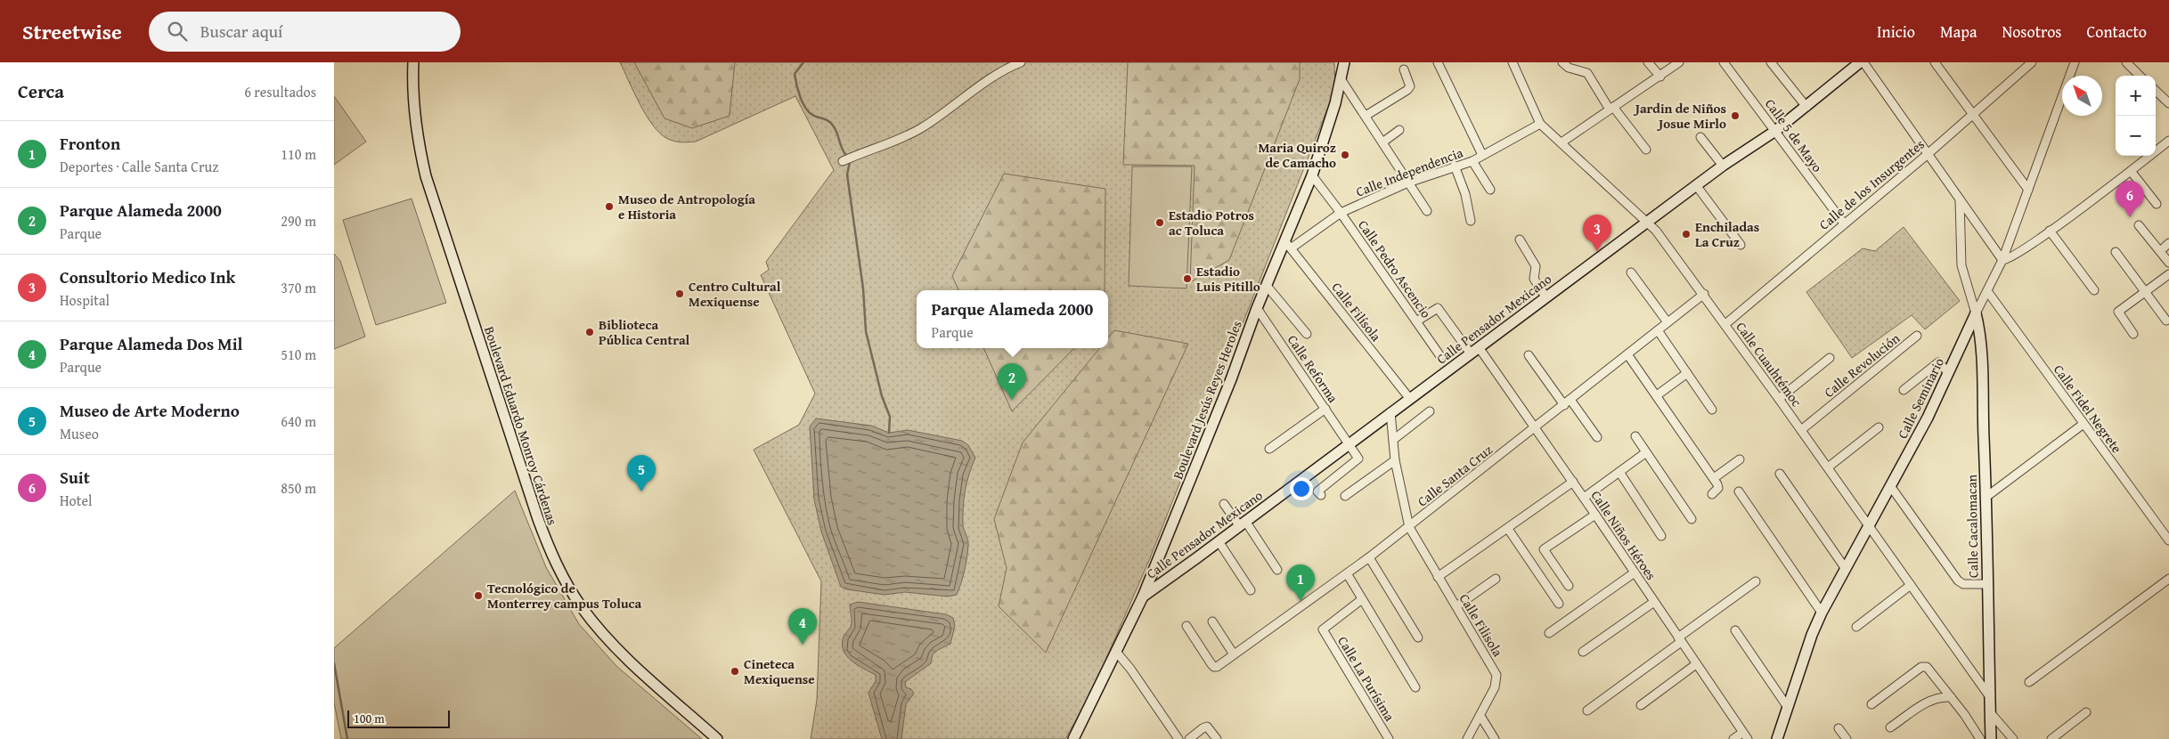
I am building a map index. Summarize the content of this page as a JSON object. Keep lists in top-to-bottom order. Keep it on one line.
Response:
{"streets":{"main road":["Calle Pensador Mexicano","Calle Seminario","Boulevard Jesús Reyes Heroles","Boulevard Eduardo Monroy Cárdenas","Calle Cacalomacan"],"street":["Calle 5 de Mayo","Calle Independencia","Calle de los Insurgentes","Calle Pedro Ascencio","Calle Filísola","Calle Cuauhtémoc","Calle Revolución","Calle Reforma","Calle Fidel Negrete","Calle Santa Cruz","Calle Niños Héroes","Calle Filisola","Calle La Purísima"]},"crossings":[["Calle 5 de Mayo","Calle de los Insurgentes"],["Calle 5 de Mayo","Calle Pensador Mexicano"],["Calle Independencia","Calle Pedro Ascencio"],["Calle Independencia","Calle Filísola"],["Calle Independencia","Calle Cuauhtémoc"],["Calle Independencia","Boulevard Jesús Reyes Heroles"],["Calle de los Insurgentes","Calle Cuauhtémoc"],["Calle Pedro Ascencio","Boulevard Jesús Reyes Heroles"],["Calle Pedro Ascencio","Calle Niños Héroes"],["Calle Filísola","Calle Pensador Mexicano"],["Calle Filísola","Boulevard Jesús Reyes Heroles"],["Calle Pensador Mexicano","Calle Cuauhtémoc"],["Calle Pensador Mexicano","Calle Reforma"],["Calle Pensador Mexicano","Boulevard Jesús Reyes Heroles"],["Calle Pensador Mexicano","Calle Niños Héroes"],["Calle Pensador Mexicano","Calle Filisola"],["Calle Cuauhtémoc","Calle Revolución"],["Calle Cuauhtémoc","Calle Seminario"],["Calle Cuauhtémoc","Calle Santa Cruz"],["Calle Cuauhtémoc","Calle Cacalomacan"],["Calle Reforma","Boulevard Jesús Reyes Heroles"],["Calle Seminario","Calle Fidel Negrete"],["Calle Seminario","Calle Cacalomacan"],["Calle Santa Cruz","Calle Niños Héroes"],["Calle Santa Cruz","Calle Filisola"]],"places":["Jardin de Niños Josue Mirlo","Maria Quiroz de Camacho","Museo de Antropología e Historia","Estadio Potros ac Toluca","Enchiladas La Cruz","Estadio Luis Pitillo","Centro Cultural Mexiquense","Biblioteca Pública Central","Tecnológico de Monterrey campus Toluca","Cineteca Mexiquense"],"scale_bar":"100 m","north":"top left","page":{"header":"Streetwise","search":"Buscar aquí","nav":["Inicio","Mapa","Nosotros","Contacto"],"heading":["Cerca","6 resultados"],"map_buttons":["+","−"],"list":[{"mark":"1","name":"Fronton","note":"Deportes · Calle Santa Cruz","value":"110 m"},{"mark":"2","name":"Parque Alameda 2000","note":"Parque","value":"290 m"},{"mark":"3","name":"Consultorio Medico Ink","note":"Hospital","value":"370 m"},{"mark":"4","name":"Parque Alameda Dos Mil","note":"Parque","value":"510 m"},{"mark":"5","name":"Museo de Arte Moderno","note":"Museo","value":"640 m"},{"mark":"6","name":"Suit","note":"Hotel","value":"850 m"}],"pins":["6","3","2","5","1","4"],"popup":["Parque Alameda 2000","Parque"],"scale":"100 m"}}
